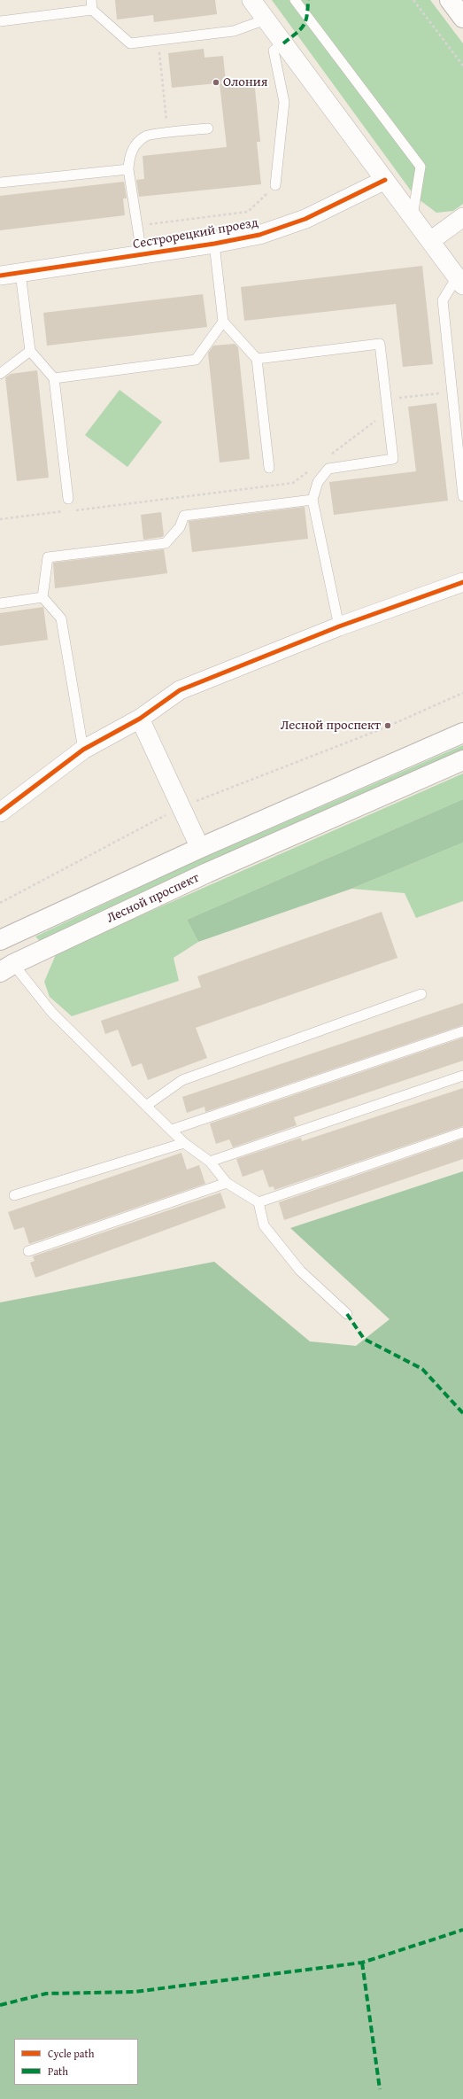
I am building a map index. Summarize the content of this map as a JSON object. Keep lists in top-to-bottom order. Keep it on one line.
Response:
{"streets":{"main road":["Лесной проспект"],"street":["Сестрорецкий проезд"]},"places":["Олония","Лесной проспект"],"legend":["Cycle path","Path"]}
